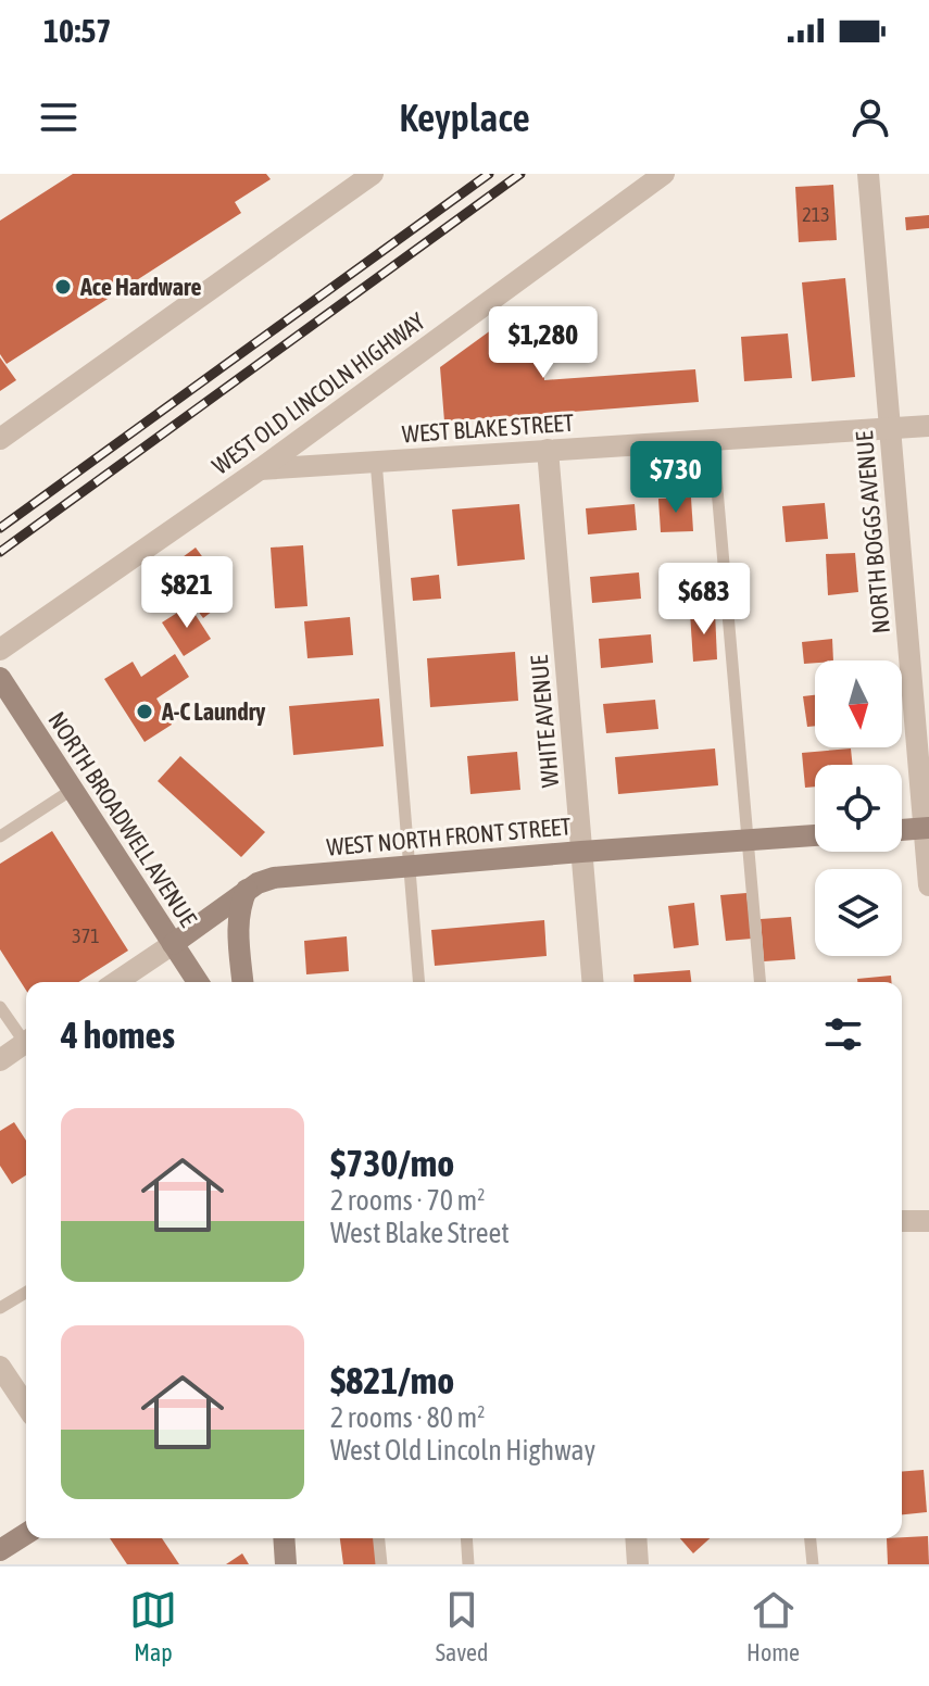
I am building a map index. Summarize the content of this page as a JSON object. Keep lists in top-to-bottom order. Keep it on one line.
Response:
{"streets":{"street":["WEST OLD LINCOLN HIGHWAY","WEST BLAKE STREET","NORTH BOGGS AVENUE","WHITE AVENUE","NORTH BROADWELL AVENUE","WEST NORTH FRONT STREET"]},"crossings":[["WEST OLD LINCOLN HIGHWAY","WEST BLAKE STREET"],["WEST BLAKE STREET","NORTH BOGGS AVENUE"],["WEST BLAKE STREET","WHITE AVENUE"],["WHITE AVENUE","WEST NORTH FRONT STREET"],["NORTH BROADWELL AVENUE","WEST NORTH FRONT STREET"]],"places":["Ace Hardware","A-C Laundry"],"house_numbers":["213","371"],"north":"bottom","page":{"status":"10:57","header":"Keyplace","price":["$1,280","$730","$821","$683"],"heading":"4 homes","list":[{"name":"$730/mo","note":"2 rooms · 70 m² · West Blake Street"},{"name":"$821/mo","note":"2 rooms · 80 m² · West Old Lincoln Highway"}],"tabs":["Map","Saved","Home"]}}
